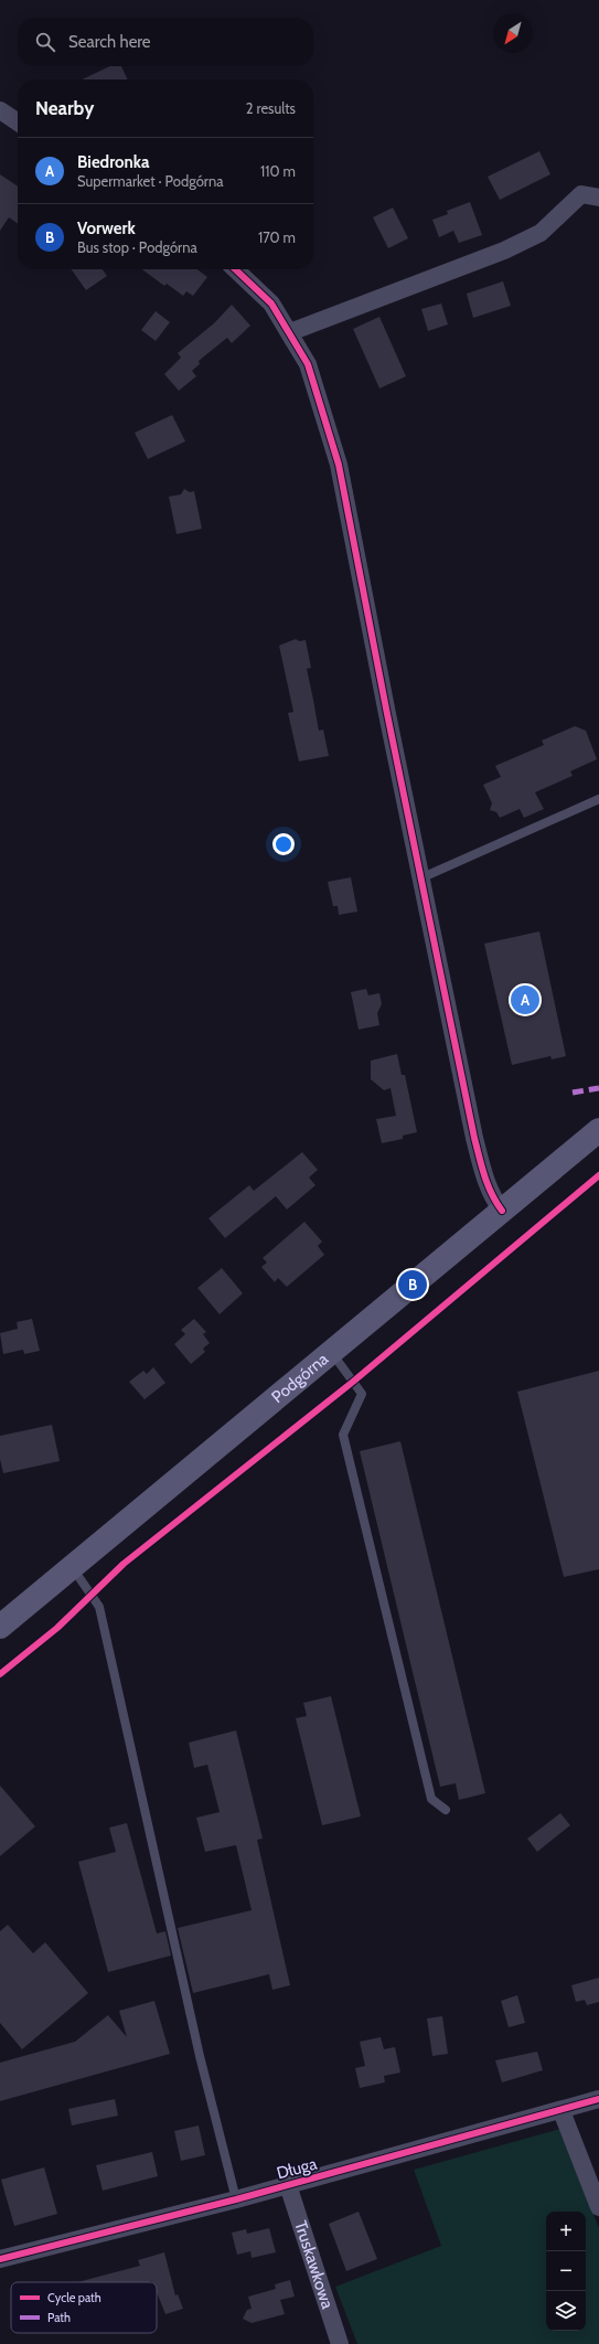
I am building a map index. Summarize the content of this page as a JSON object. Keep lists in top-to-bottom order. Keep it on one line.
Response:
{"streets":{"main road":["Podgórna"],"street":["Długa","Truskawkowa"]},"crossings":[["Długa","Truskawkowa"]],"legend":["Cycle path","Path"],"north":"bottom left","page":{"search":"Search here","heading":["Nearby","2 results"],"list":[{"mark":"A","name":"Biedronka","note":"Supermarket · Podgórna","value":"110 m"},{"mark":"B","name":"Vorwerk","note":"Bus stop · Podgórna","value":"170 m"}],"pins":["A","B"],"map_buttons":["+","−"]}}
